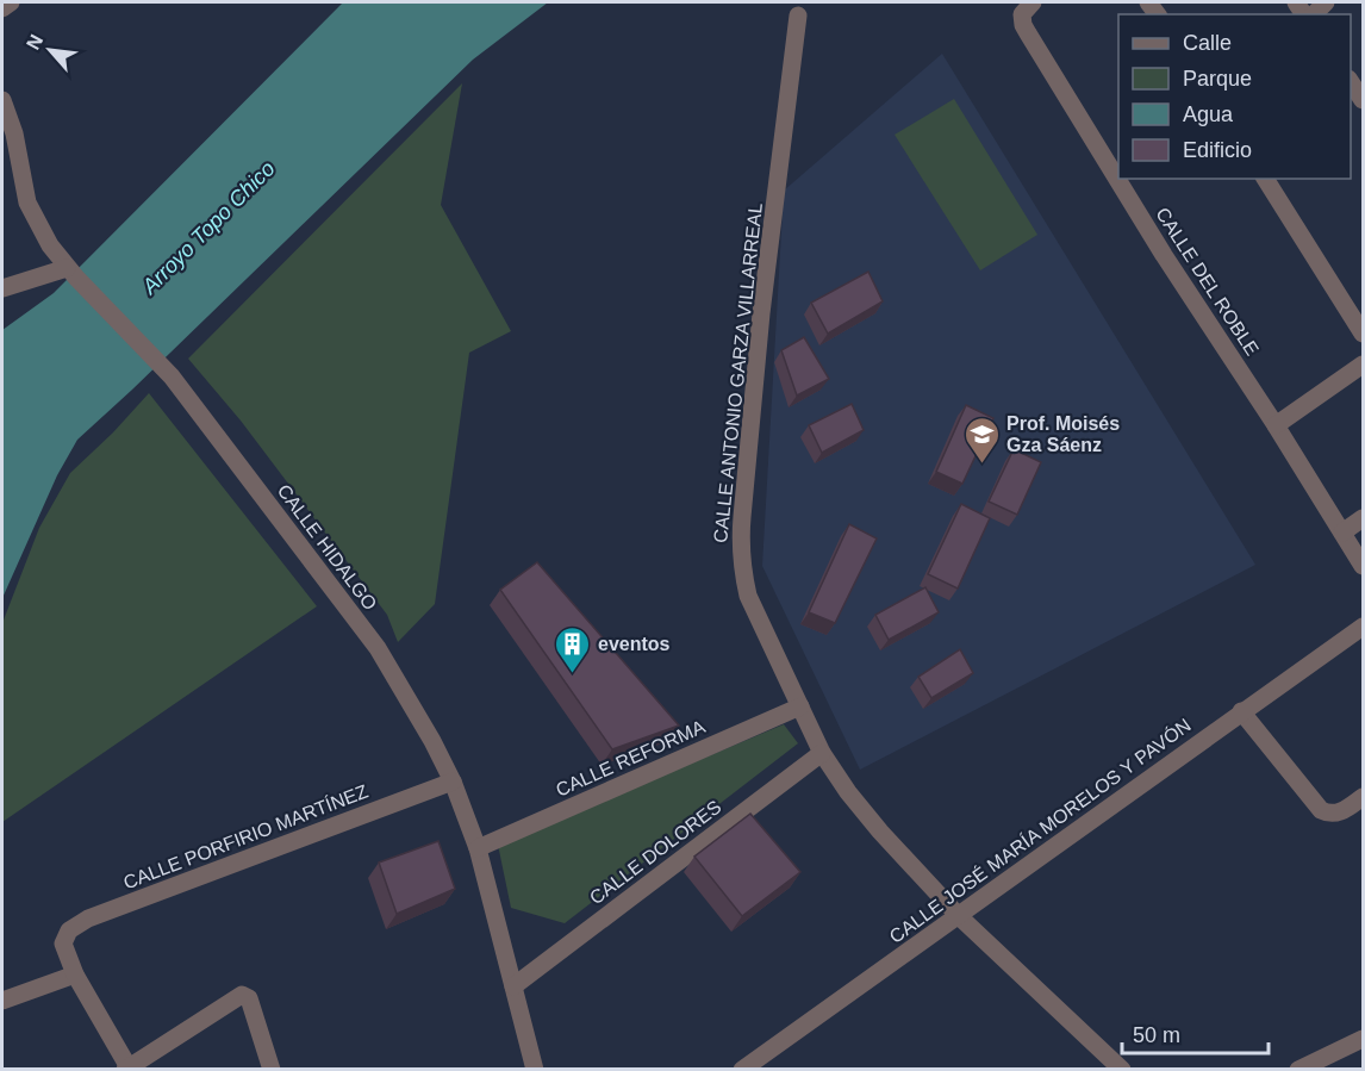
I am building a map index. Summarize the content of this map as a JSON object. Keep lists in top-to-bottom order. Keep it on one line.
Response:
{"streets":{"street":["CALLE DEL ROBLE","CALLE ANTONIO GARZA VILLARREAL","CALLE HIDALGO","CALLE REFORMA","CALLE JOSÉ MARÍA MORELOS Y PAVÓN","CALLE PORFIRIO MARTÍNEZ","CALLE DOLORES"]},"crossings":[["CALLE ANTONIO GARZA VILLARREAL","CALLE REFORMA"],["CALLE ANTONIO GARZA VILLARREAL","CALLE JOSÉ MARÍA MORELOS Y PAVÓN"],["CALLE ANTONIO GARZA VILLARREAL","CALLE DOLORES"],["CALLE HIDALGO","CALLE REFORMA"],["CALLE HIDALGO","CALLE PORFIRIO MARTÍNEZ"],["CALLE HIDALGO","CALLE DOLORES"]],"water":["Arroyo Topo Chico"],"places":{"school or university":["Prof. Moisés Gza Sáenz"],"building":["eventos"]},"legend":["Calle","Parque","Agua","Edificio"],"scale_bar":"50 m","north":"top left"}
